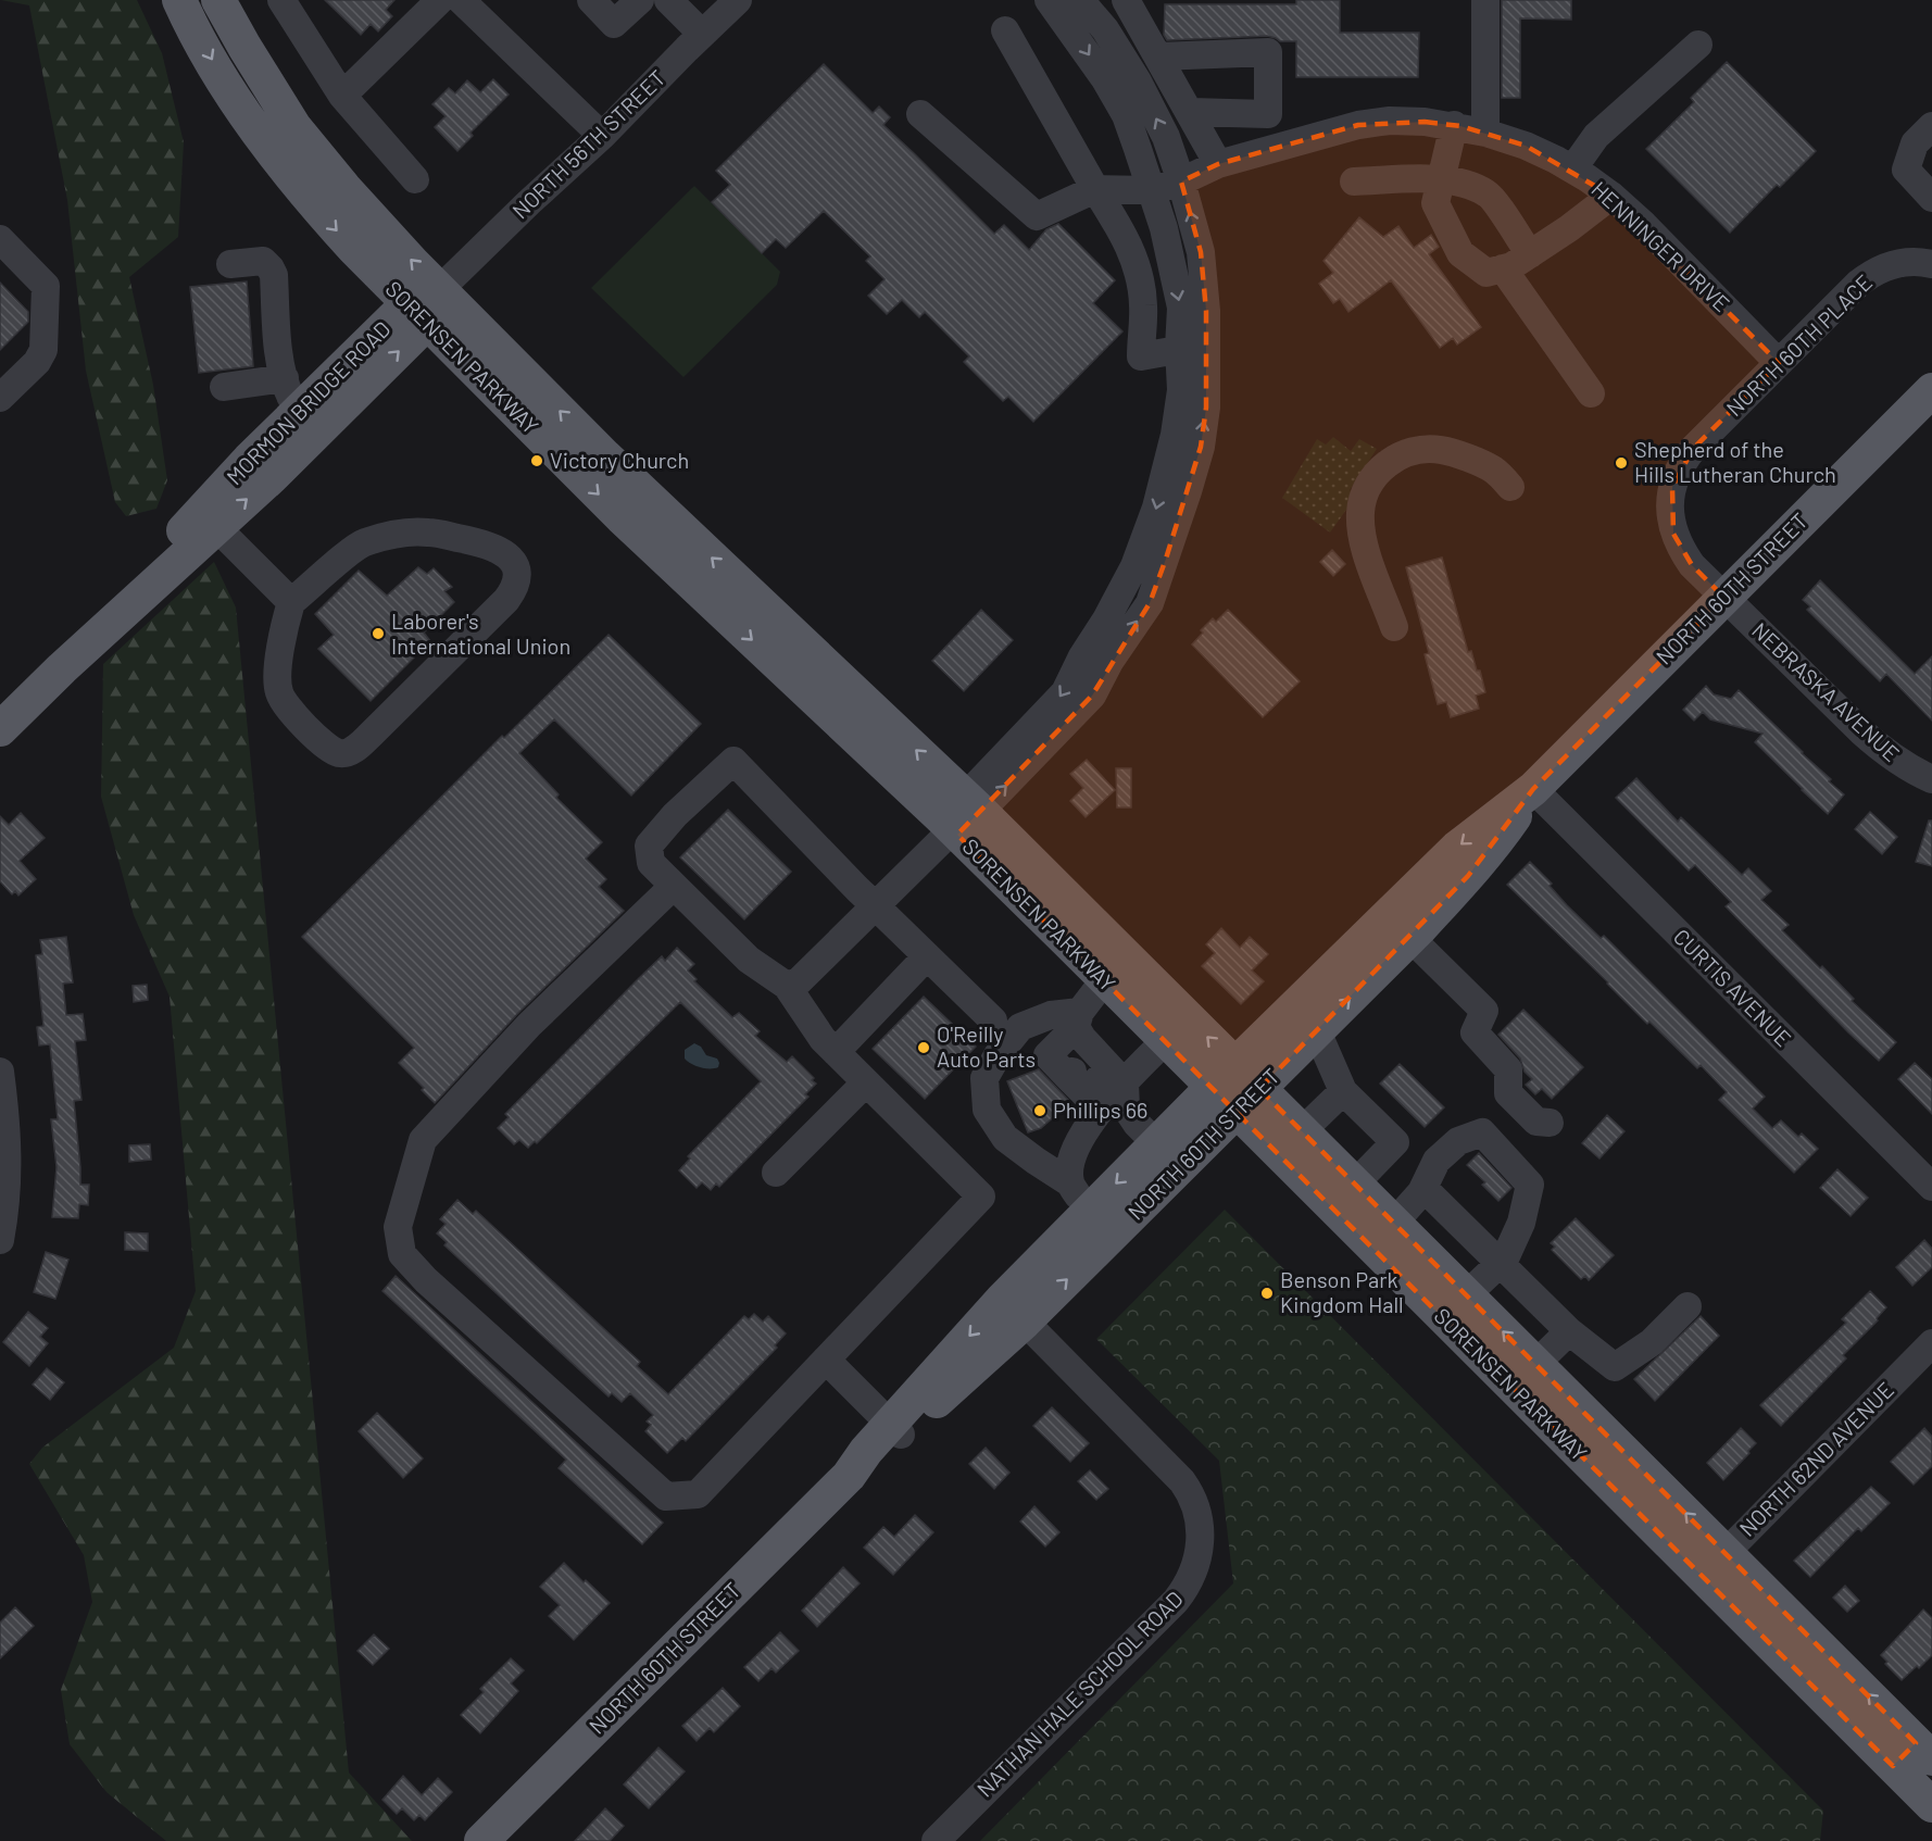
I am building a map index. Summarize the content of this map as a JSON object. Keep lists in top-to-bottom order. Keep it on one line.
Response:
{"streets":{"main road":["SORENSEN PARKWAY","MORMON BRIDGE ROAD","NORTH 60TH STREET"],"street":["NORTH 56TH STREET","HENNINGER DRIVE","NORTH 60TH PLACE","NEBRASKA AVENUE","CURTIS AVENUE","NORTH 62ND AVENUE","NATHAN HALE SCHOOL ROAD"]},"crossings":[["NORTH 56TH STREET","SORENSEN PARKWAY"],["NORTH 56TH STREET","MORMON BRIDGE ROAD"],["HENNINGER DRIVE","NORTH 60TH PLACE"],["NORTH 60TH PLACE","NORTH 60TH STREET"],["NORTH 60TH PLACE","NEBRASKA AVENUE"],["SORENSEN PARKWAY","MORMON BRIDGE ROAD"],["SORENSEN PARKWAY","NORTH 60TH STREET"],["SORENSEN PARKWAY","NORTH 62ND AVENUE"],["NORTH 60TH STREET","NEBRASKA AVENUE"],["NORTH 60TH STREET","CURTIS AVENUE"],["NORTH 60TH STREET","NATHAN HALE SCHOOL ROAD"]],"places":["Victory Church","Shepherd of the Hills Lutheran Church","Laborer's International Union","O'Reilly Auto Parts","Phillips 66","Benson Park Kingdom Hall"]}
